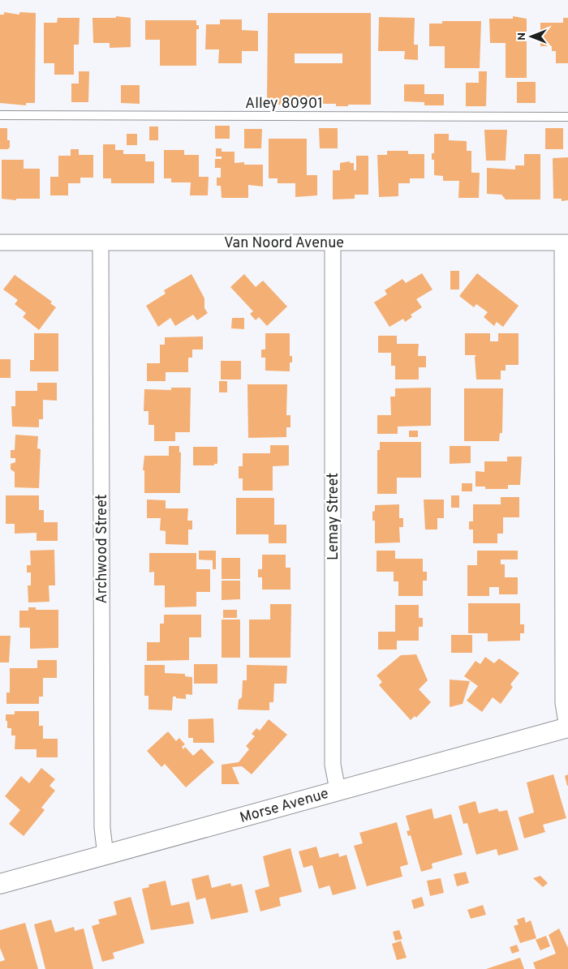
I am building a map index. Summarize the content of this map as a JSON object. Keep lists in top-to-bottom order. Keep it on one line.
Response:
{"streets":{"street":["Van Noord Avenue","Lemay Street","Archwood Street","Morse Avenue"],"lane":["Alley 80901"]},"crossings":[["Van Noord Avenue","Lemay Street"],["Van Noord Avenue","Archwood Street"],["Lemay Street","Morse Avenue"],["Archwood Street","Morse Avenue"]],"north":"left"}
